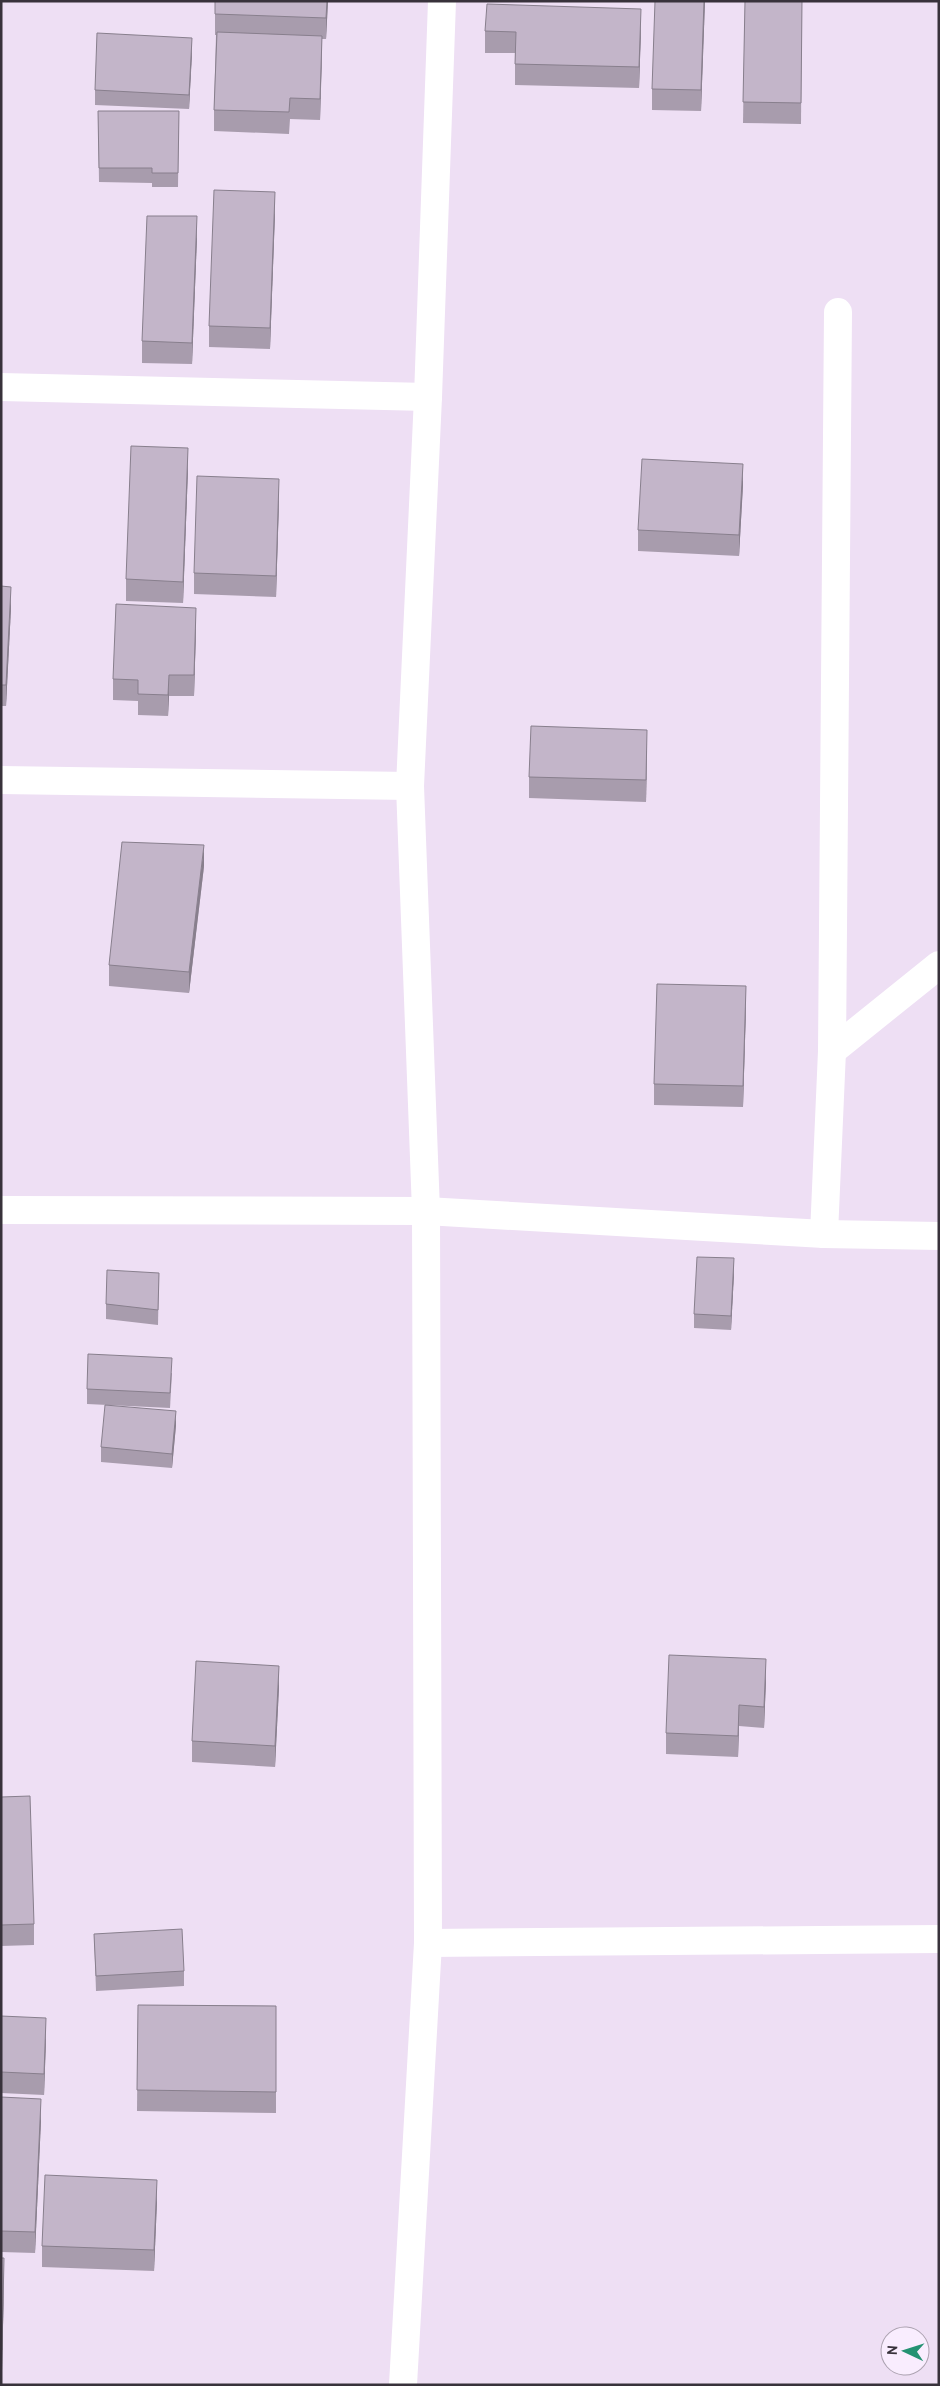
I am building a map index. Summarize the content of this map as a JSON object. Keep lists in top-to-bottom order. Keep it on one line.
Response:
{"north":"left"}
